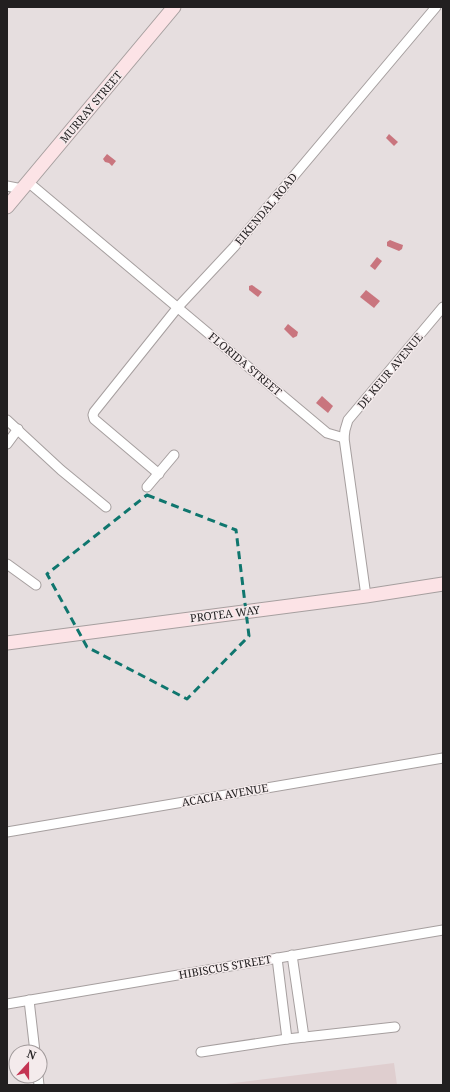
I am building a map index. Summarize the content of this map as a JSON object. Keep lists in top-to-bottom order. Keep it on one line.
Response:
{"streets":{"street":["MURRAY STREET","EIKENDAL ROAD","FLORIDA STREET","DE KEUR AVENUE","PROTEA WAY","ACACIA AVENUE","HIBISCUS STREET"]},"crossings":[["MURRAY STREET","FLORIDA STREET"],["EIKENDAL ROAD","FLORIDA STREET"],["FLORIDA STREET","DE KEUR AVENUE"]],"north":"top"}
